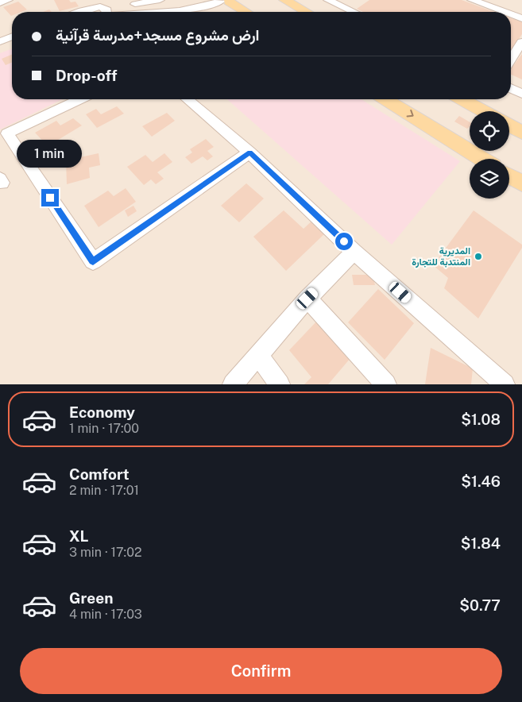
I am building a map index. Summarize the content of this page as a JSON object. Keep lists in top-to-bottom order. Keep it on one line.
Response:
{"places":["المديرية المنتدبة للتجارة"],"page":{"banner":["ارض مشروع مسجد+مدرسة قرآنية","Drop-off"],"bubble":"1 min","list":[{"name":"Economy","note":"1 min · 17:00","value":"$1.08"},{"name":"Comfort","note":"2 min · 17:01","value":"$1.46"},{"name":"XL","note":"3 min · 17:02","value":"$1.84"},{"name":"Green","note":"4 min · 17:03","value":"$0.77"}],"buttons":"Confirm"}}
